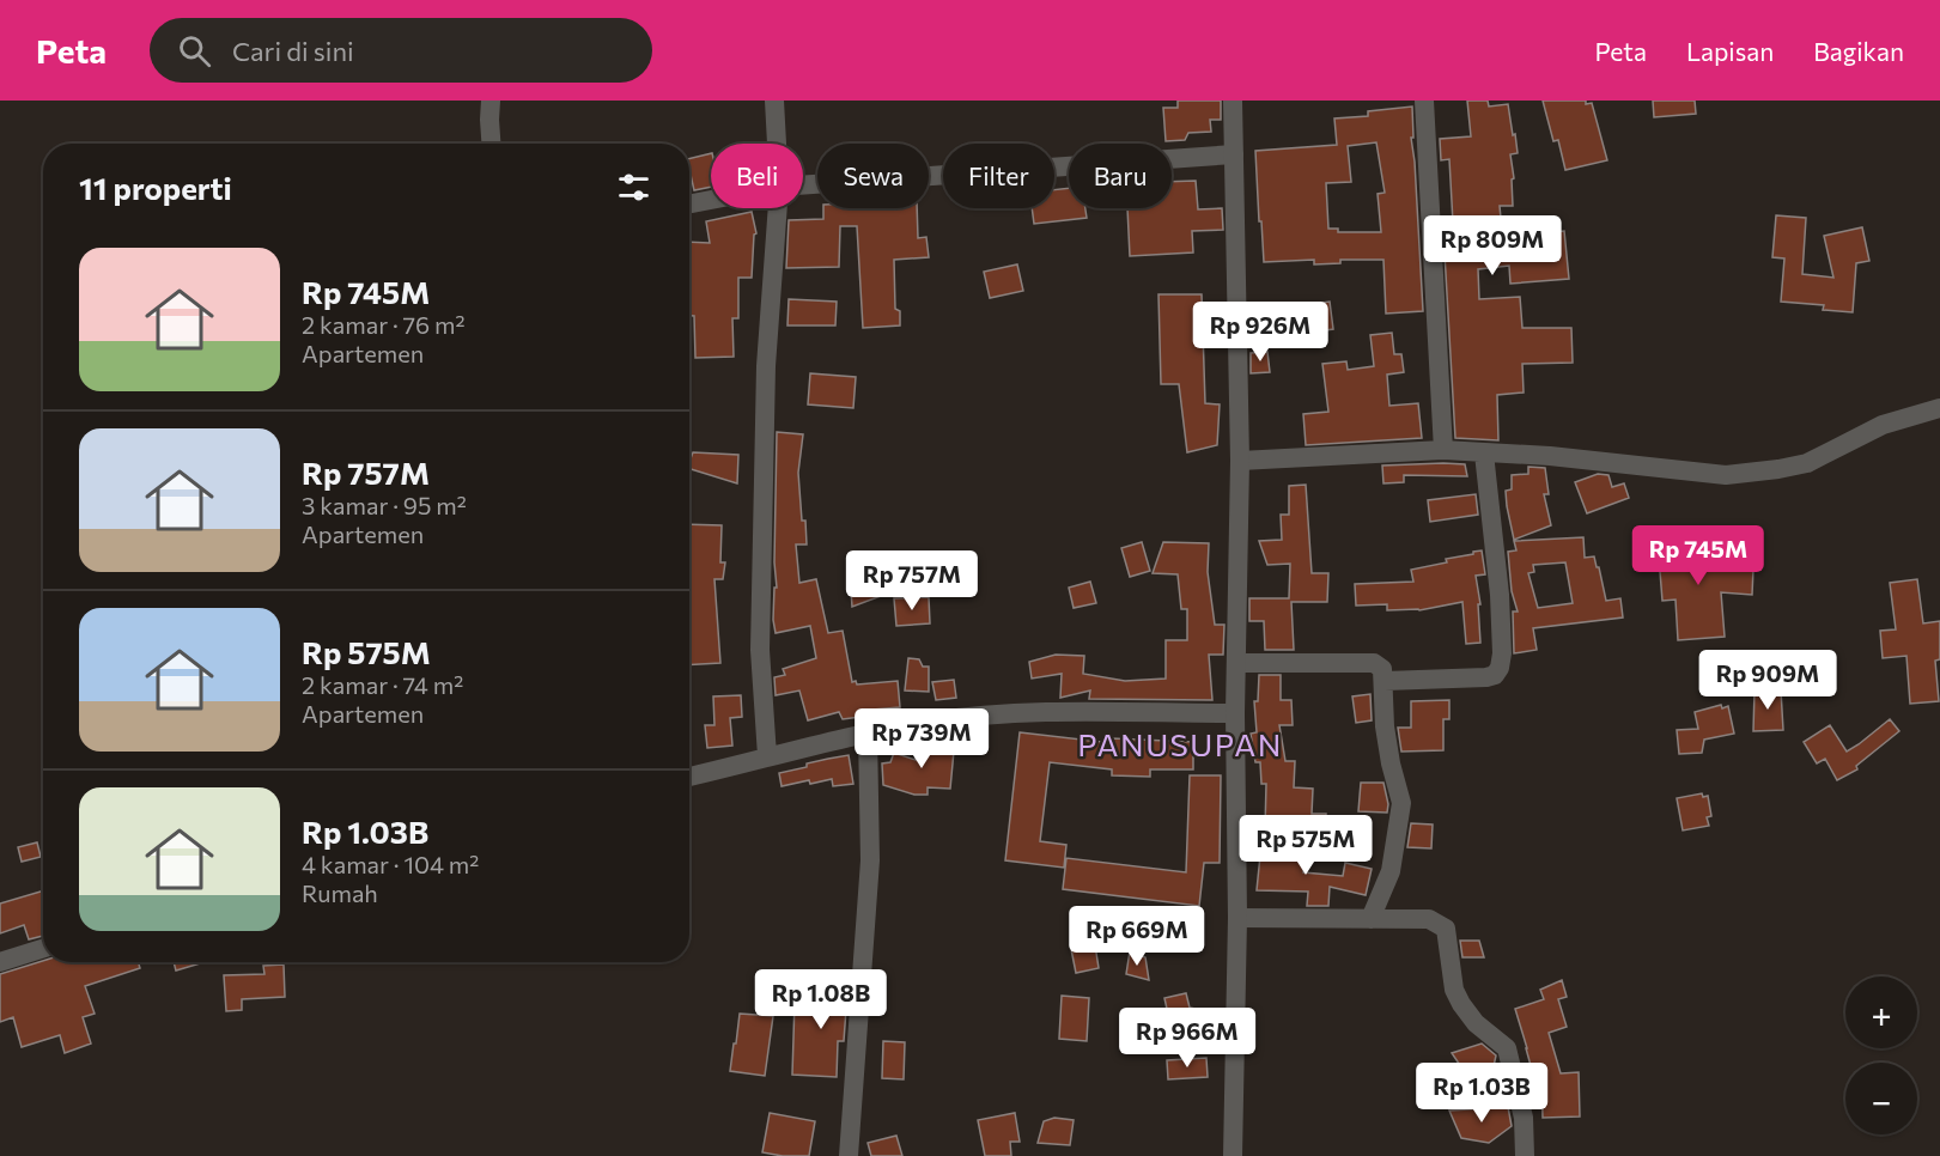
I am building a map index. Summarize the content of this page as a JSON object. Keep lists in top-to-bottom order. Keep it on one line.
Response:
{"districts":["PANUSUPAN"],"page":{"header":"Peta","search":"Cari di sini","nav":["Peta","Lapisan","Bagikan"],"chip":["Beli","Sewa","Filter","Baru"],"heading":"11 properti","price":["Rp 809M","Rp 926M","Rp 745M","Rp 757M","Rp 909M","Rp 739M","Rp 575M","Rp 669M","Rp 1.08B","Rp 966M","Rp 1.03B"],"list":[{"name":"Rp 745M","note":"2 kamar · 76 m² · Apartemen"},{"name":"Rp 757M","note":"3 kamar · 95 m² · Apartemen"},{"name":"Rp 575M","note":"2 kamar · 74 m² · Apartemen"},{"name":"Rp 1.03B","note":"4 kamar · 104 m² · Rumah"}],"map_buttons":["+","−"]}}
